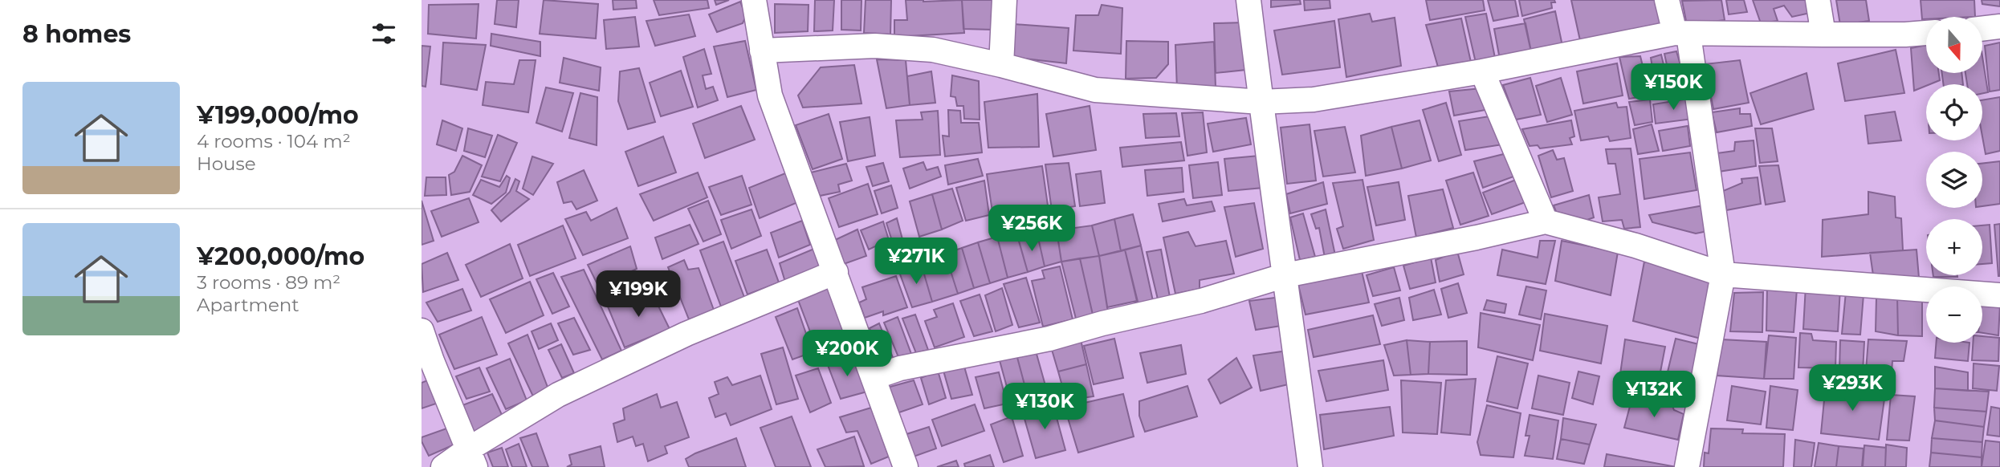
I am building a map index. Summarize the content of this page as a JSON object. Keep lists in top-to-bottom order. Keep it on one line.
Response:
{"north":"bottom","page":{"heading":"8 homes","map_buttons":["+","−"],"price":["¥150K","¥256K","¥271K","¥199K","¥200K","¥293K","¥132K","¥130K"],"list":[{"name":"¥199,000/mo","note":"4 rooms · 104 m² · House"},{"name":"¥200,000/mo","note":"3 rooms · 89 m² · Apartment"}]}}
